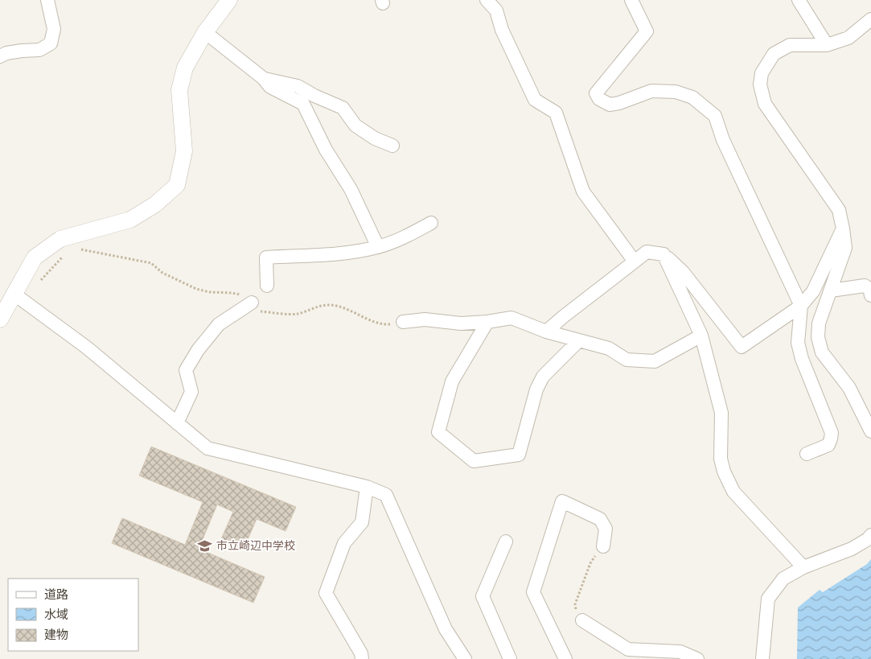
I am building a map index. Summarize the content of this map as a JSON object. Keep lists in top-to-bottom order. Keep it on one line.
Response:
{"places":{"school or university":["市立崎辺中学校"]},"legend":["道路","水域","建物"]}
